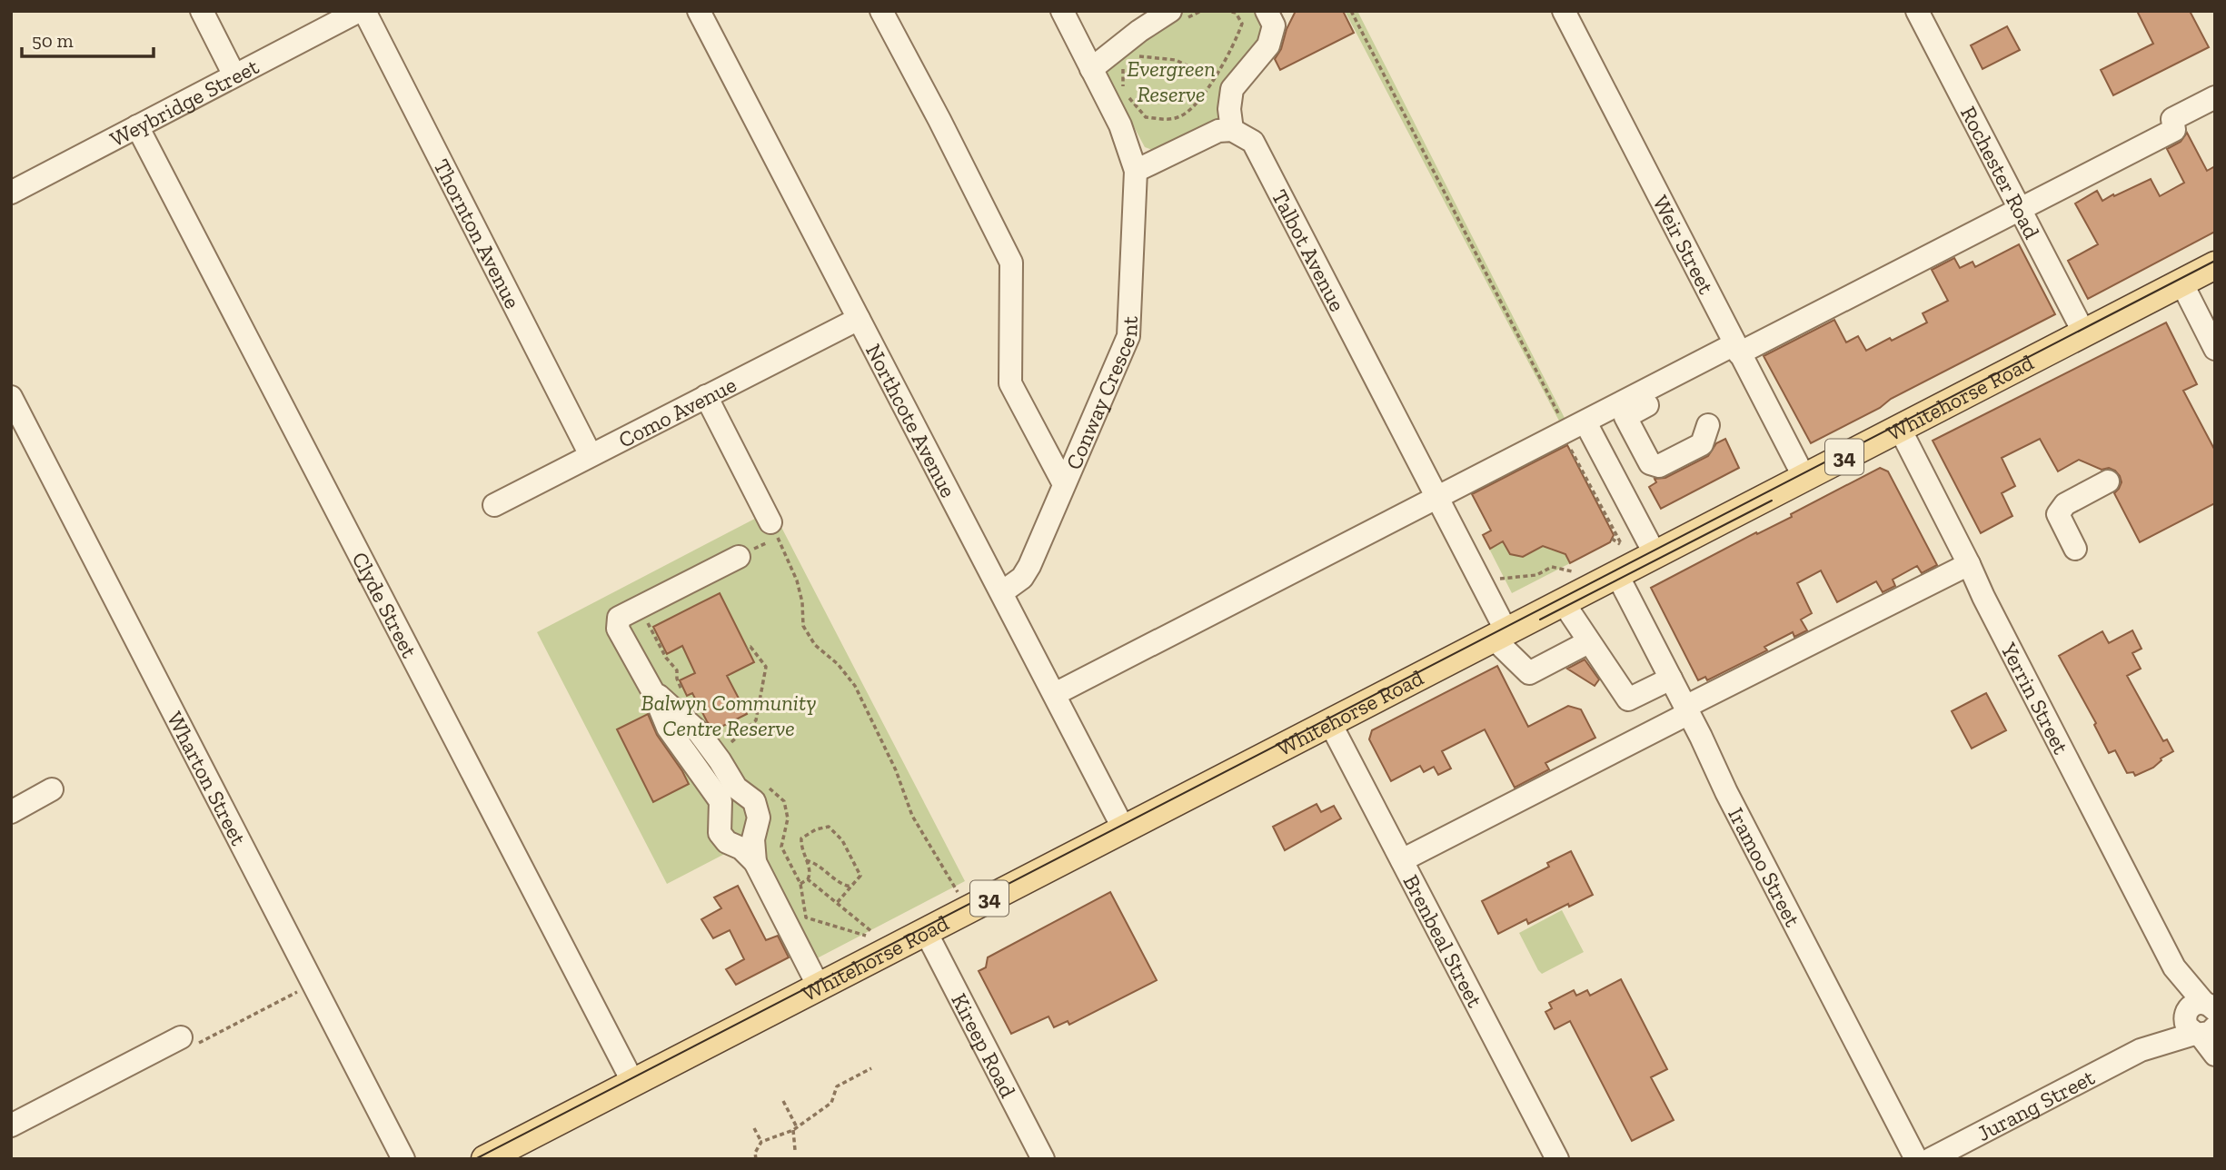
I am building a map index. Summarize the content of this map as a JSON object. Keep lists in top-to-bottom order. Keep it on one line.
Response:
{"streets":{"main road":["Whitehorse Road","34"],"street":["Weybridge Street","Rochester Road","Thornton Avenue","Weir Street","Talbot Avenue","Conway Crescent","Como Avenue","Northcote Avenue","Clyde Street","Yerrin Street","Wharton Street","Iramoo Street","Brenbeal Street","Kireep Road","Jurang Street"]},"crossings":[["Weybridge Street","Clyde Street"],["Rochester Road","Whitehorse Road"],["Thornton Avenue","Como Avenue"],["Weir Street","Whitehorse Road"],["Talbot Avenue","Whitehorse Road"],["Conway Crescent","Northcote Avenue"],["Whitehorse Road","Northcote Avenue"],["Whitehorse Road","Clyde Street"],["Whitehorse Road","Yerrin Street"],["Whitehorse Road","Iramoo Street"],["Whitehorse Road","Brenbeal Street"],["Whitehorse Road","Kireep Road"],["Como Avenue","Northcote Avenue"],["Yerrin Street","Jurang Street"]],"parks":["Evergreen Reserve","Balwyn Community Centre Reserve"],"scale_bar":"50 m"}
